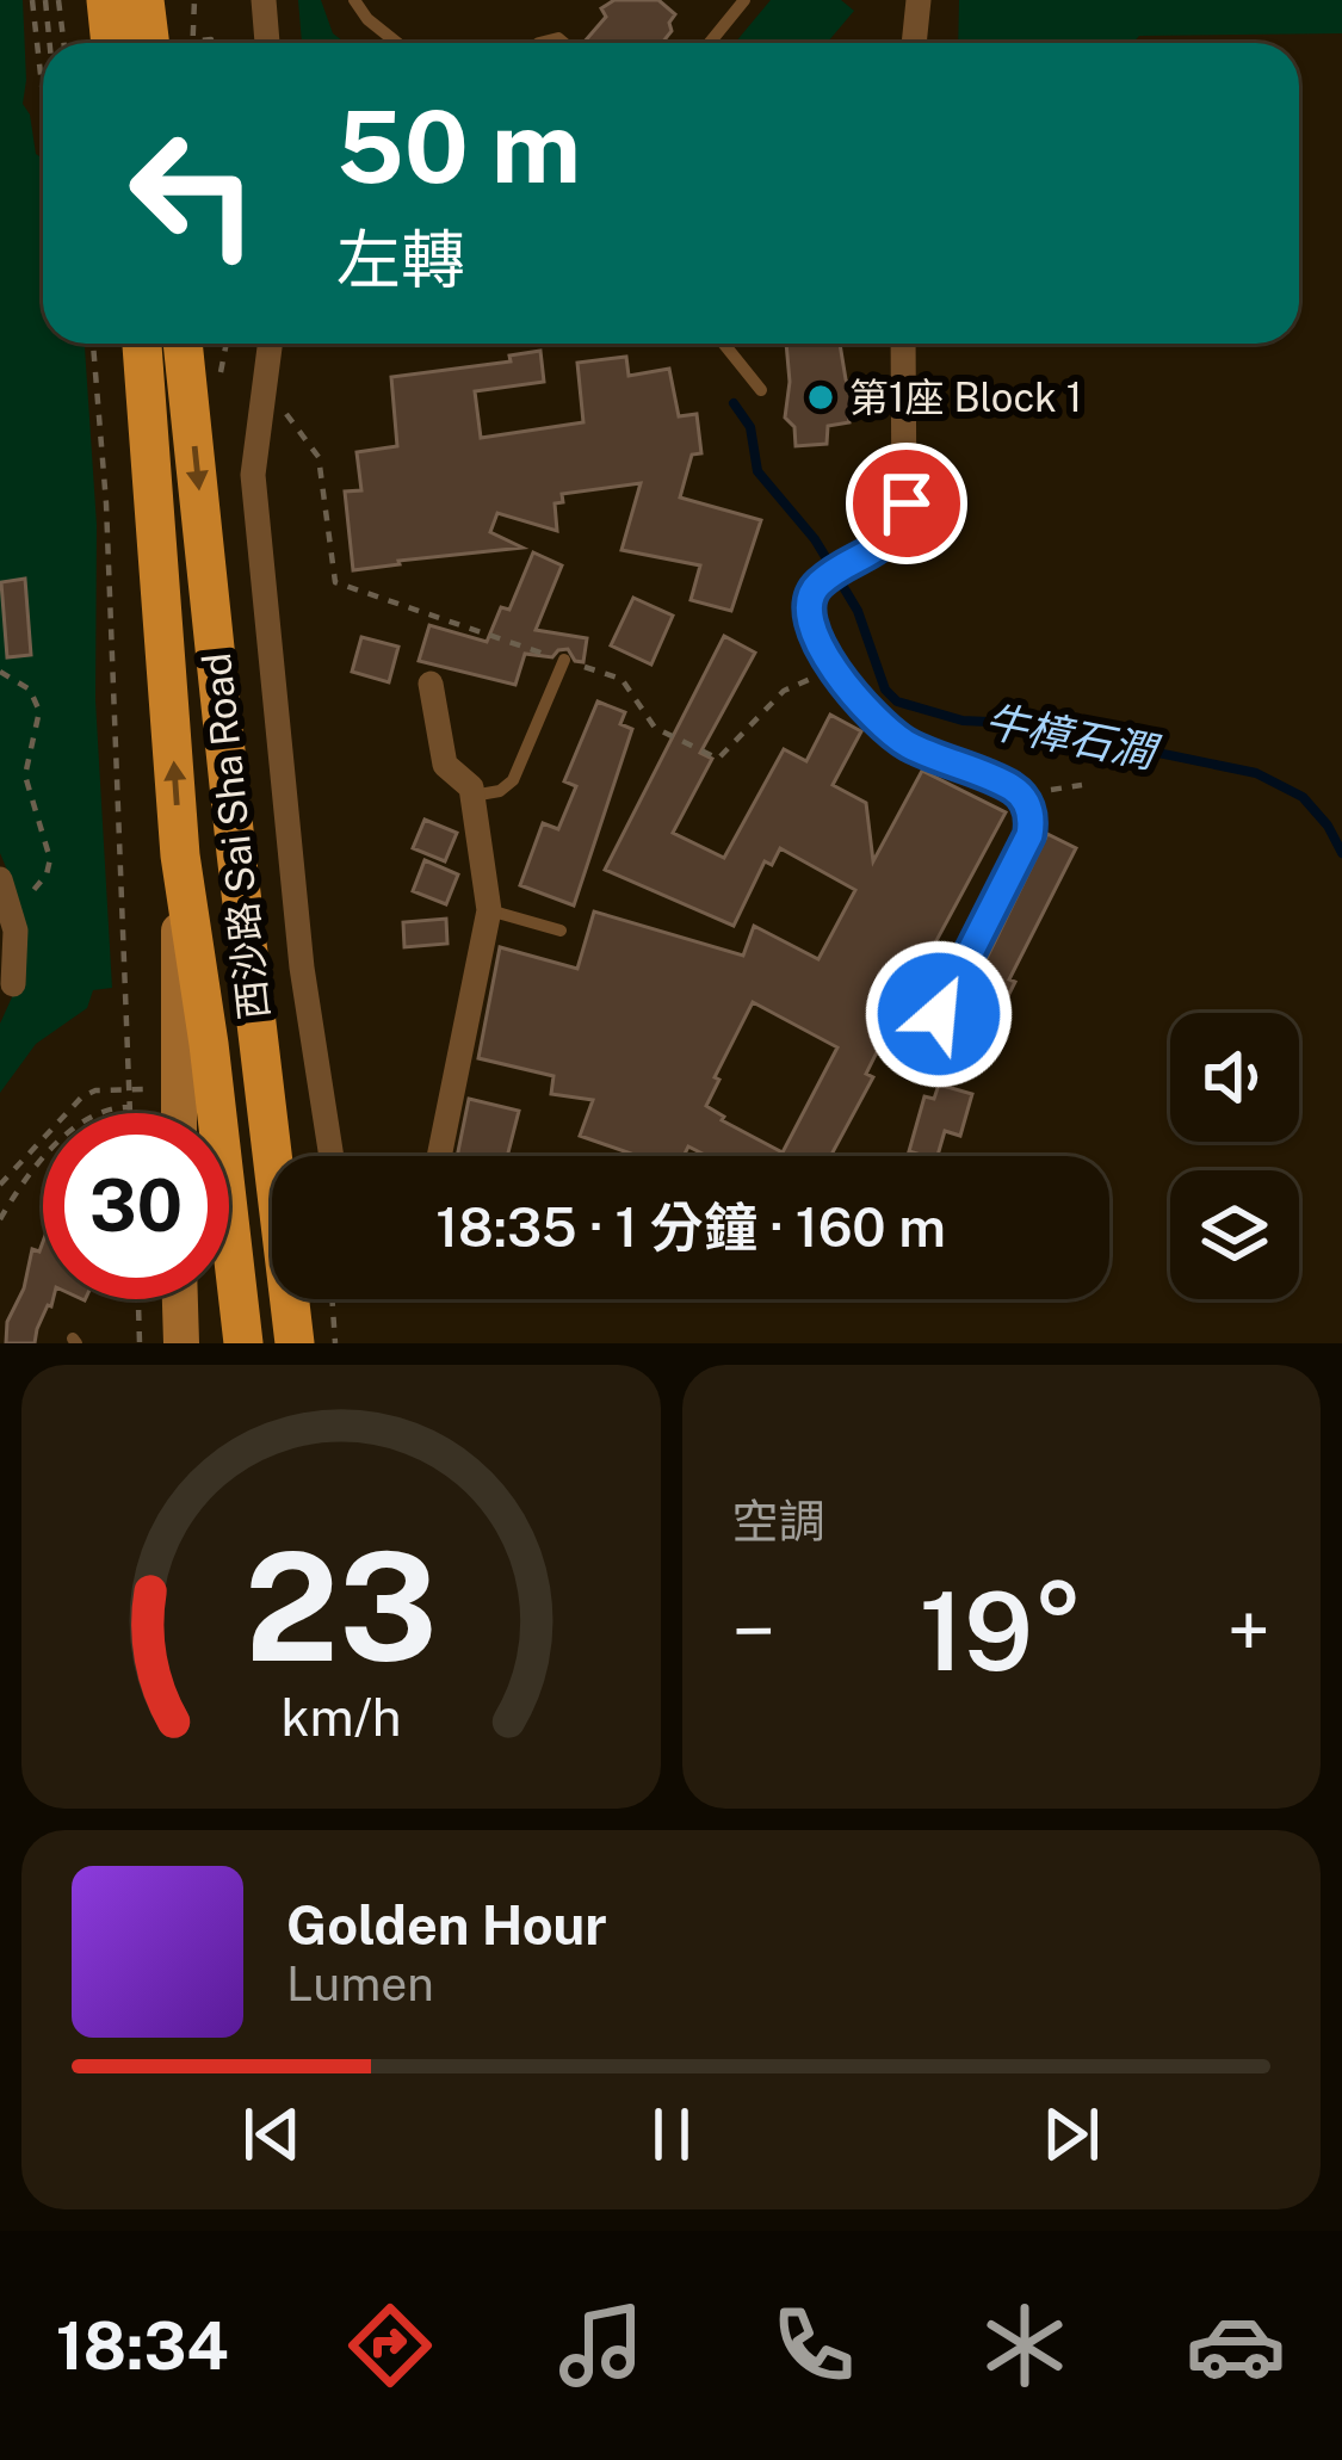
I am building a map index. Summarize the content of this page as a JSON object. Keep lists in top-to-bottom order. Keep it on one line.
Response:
{"streets":{"main road":["西沙路 Sai Sha Road"]},"water":["牛樟石澗"],"places":["第1座 Block 1"],"page":{"turn":["50 m","左轉"],"limit":"30","trip":"18:35 · 1 分鐘 · 160 m","tile":"空調","heat":["−","19°","+"],"song":["Golden Hour","Lumen"],"tabs":"18:34","gauge":["23","km/h"]}}
